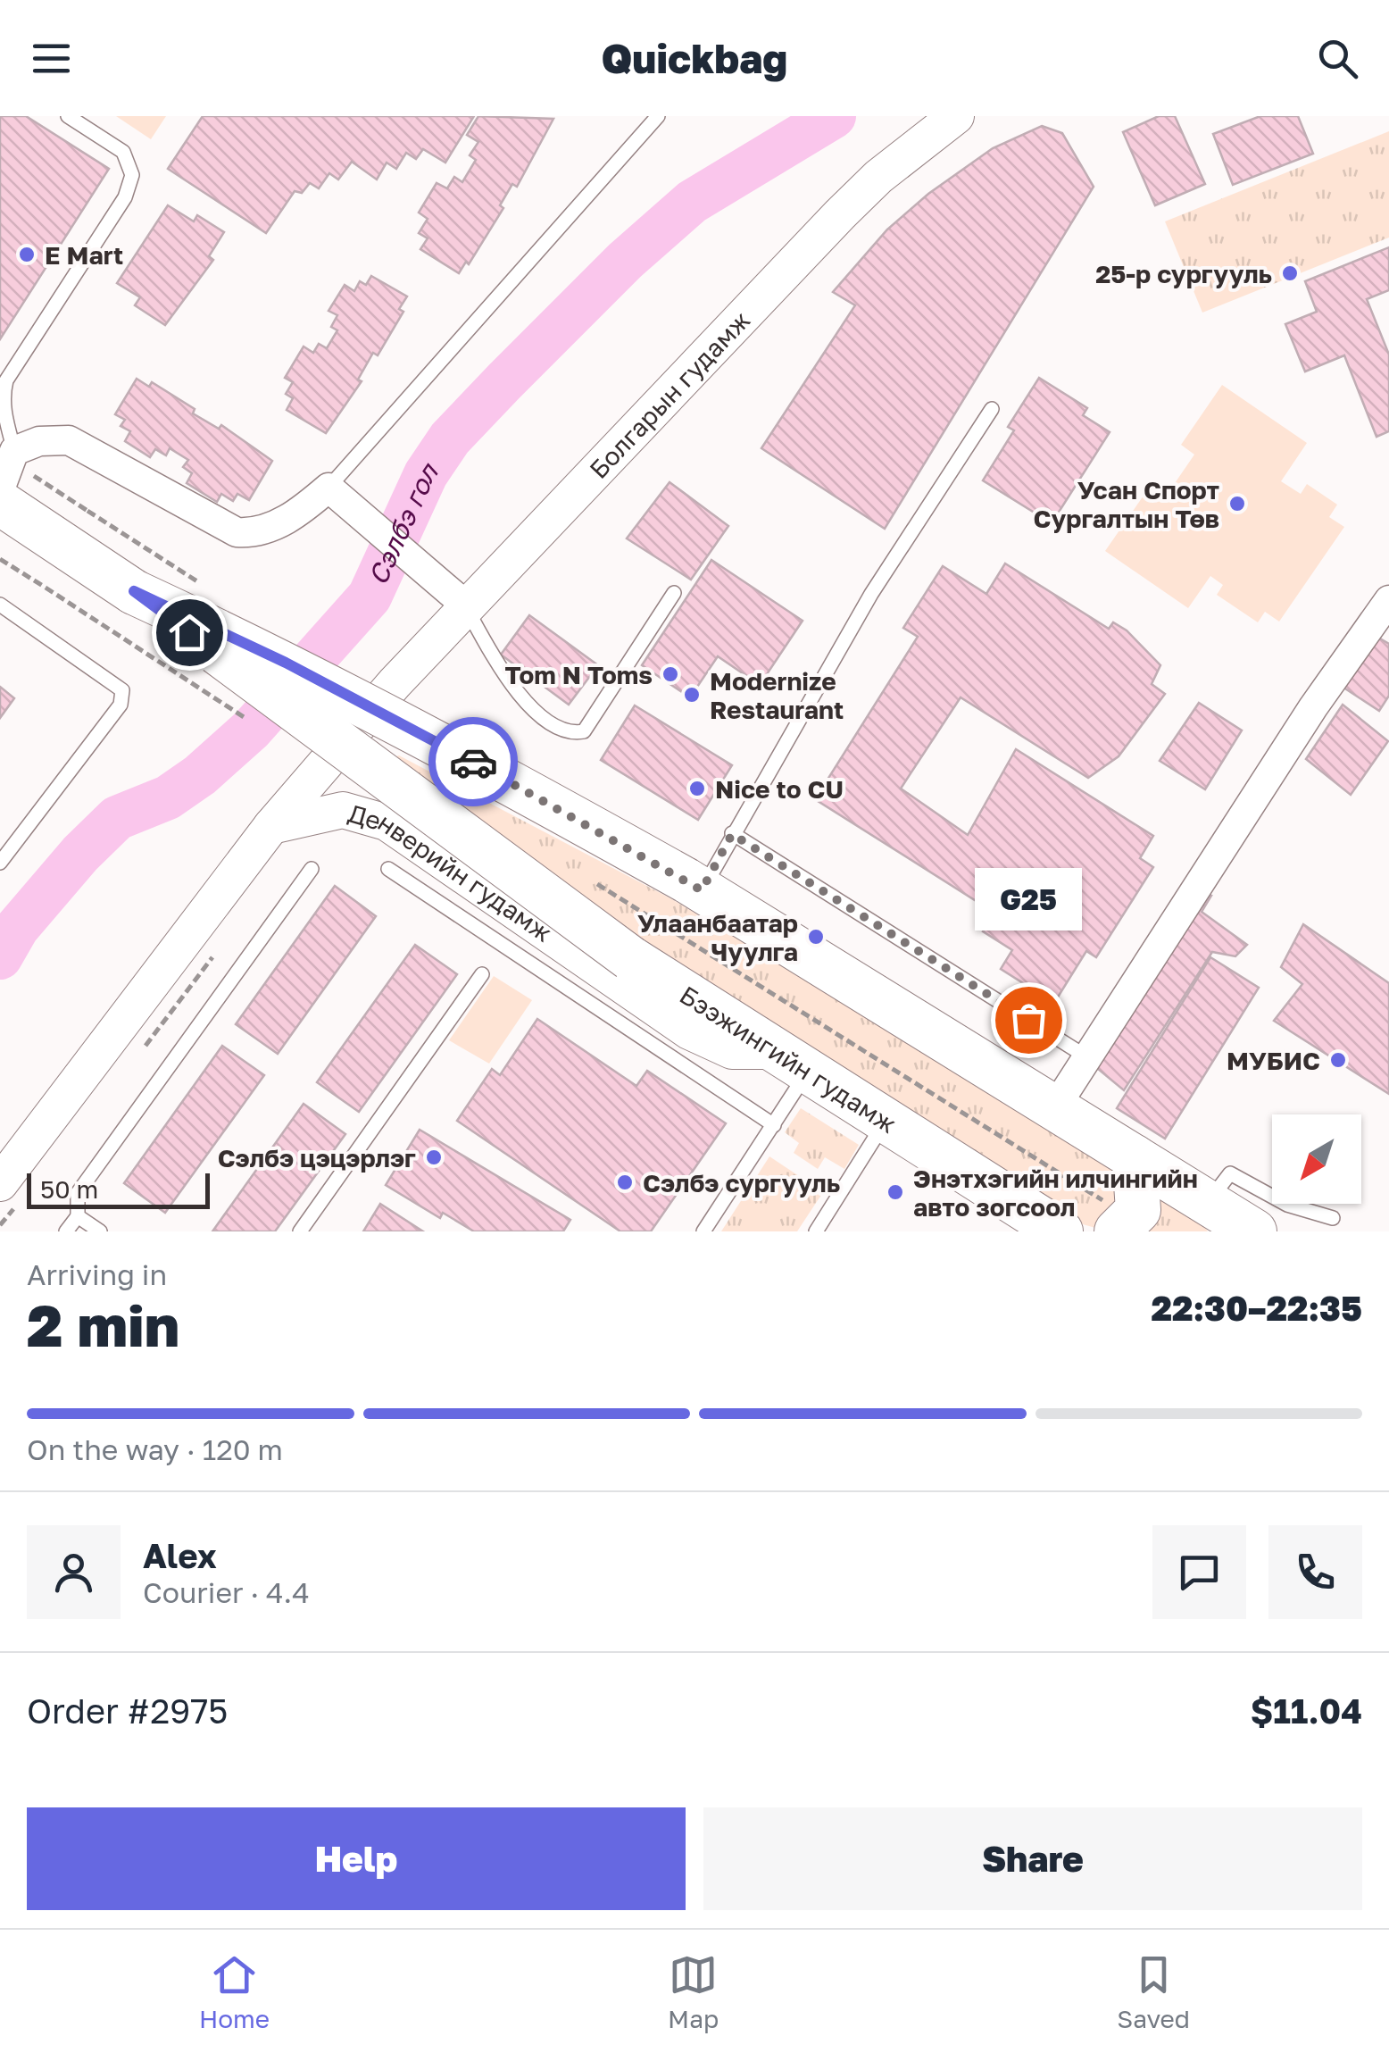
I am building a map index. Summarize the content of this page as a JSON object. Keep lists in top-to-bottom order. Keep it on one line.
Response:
{"streets":{"main road":["Бээжингийн гудамж"],"street":["Болгарын гудамж","Денверийн гудамж"]},"crossings":[["Болгарын гудамж","Денверийн гудамж"],["Денверийн гудамж","Бээжингийн гудамж"]],"water":["Сэлбэ гол"],"places":["E Mart","25-р сургууль","Усан Спорт Сургалтын Төв","Tom N Toms","Modernize Restaurant","Nice to CU","Улаанбаатар Чуулга","G25","МУБИС","Сэлбэ цэцэрлэг","Сэлбэ сургууль","Энэтхэгийн илчингийн авто зогсоол"],"scale_bar":"50 m","north":"bottom left","page":{"header":"Quickbag","bubble":"G25","scale":"50 m","heading":["2 min","Arriving in","22:30–22:35"],"panel":["Alex","Courier · 4.4","Order #2975","$11.04"],"bar":"On the way · 120 m","buttons":["Help","Share"],"tabs":["Home","Map","Saved"]}}
